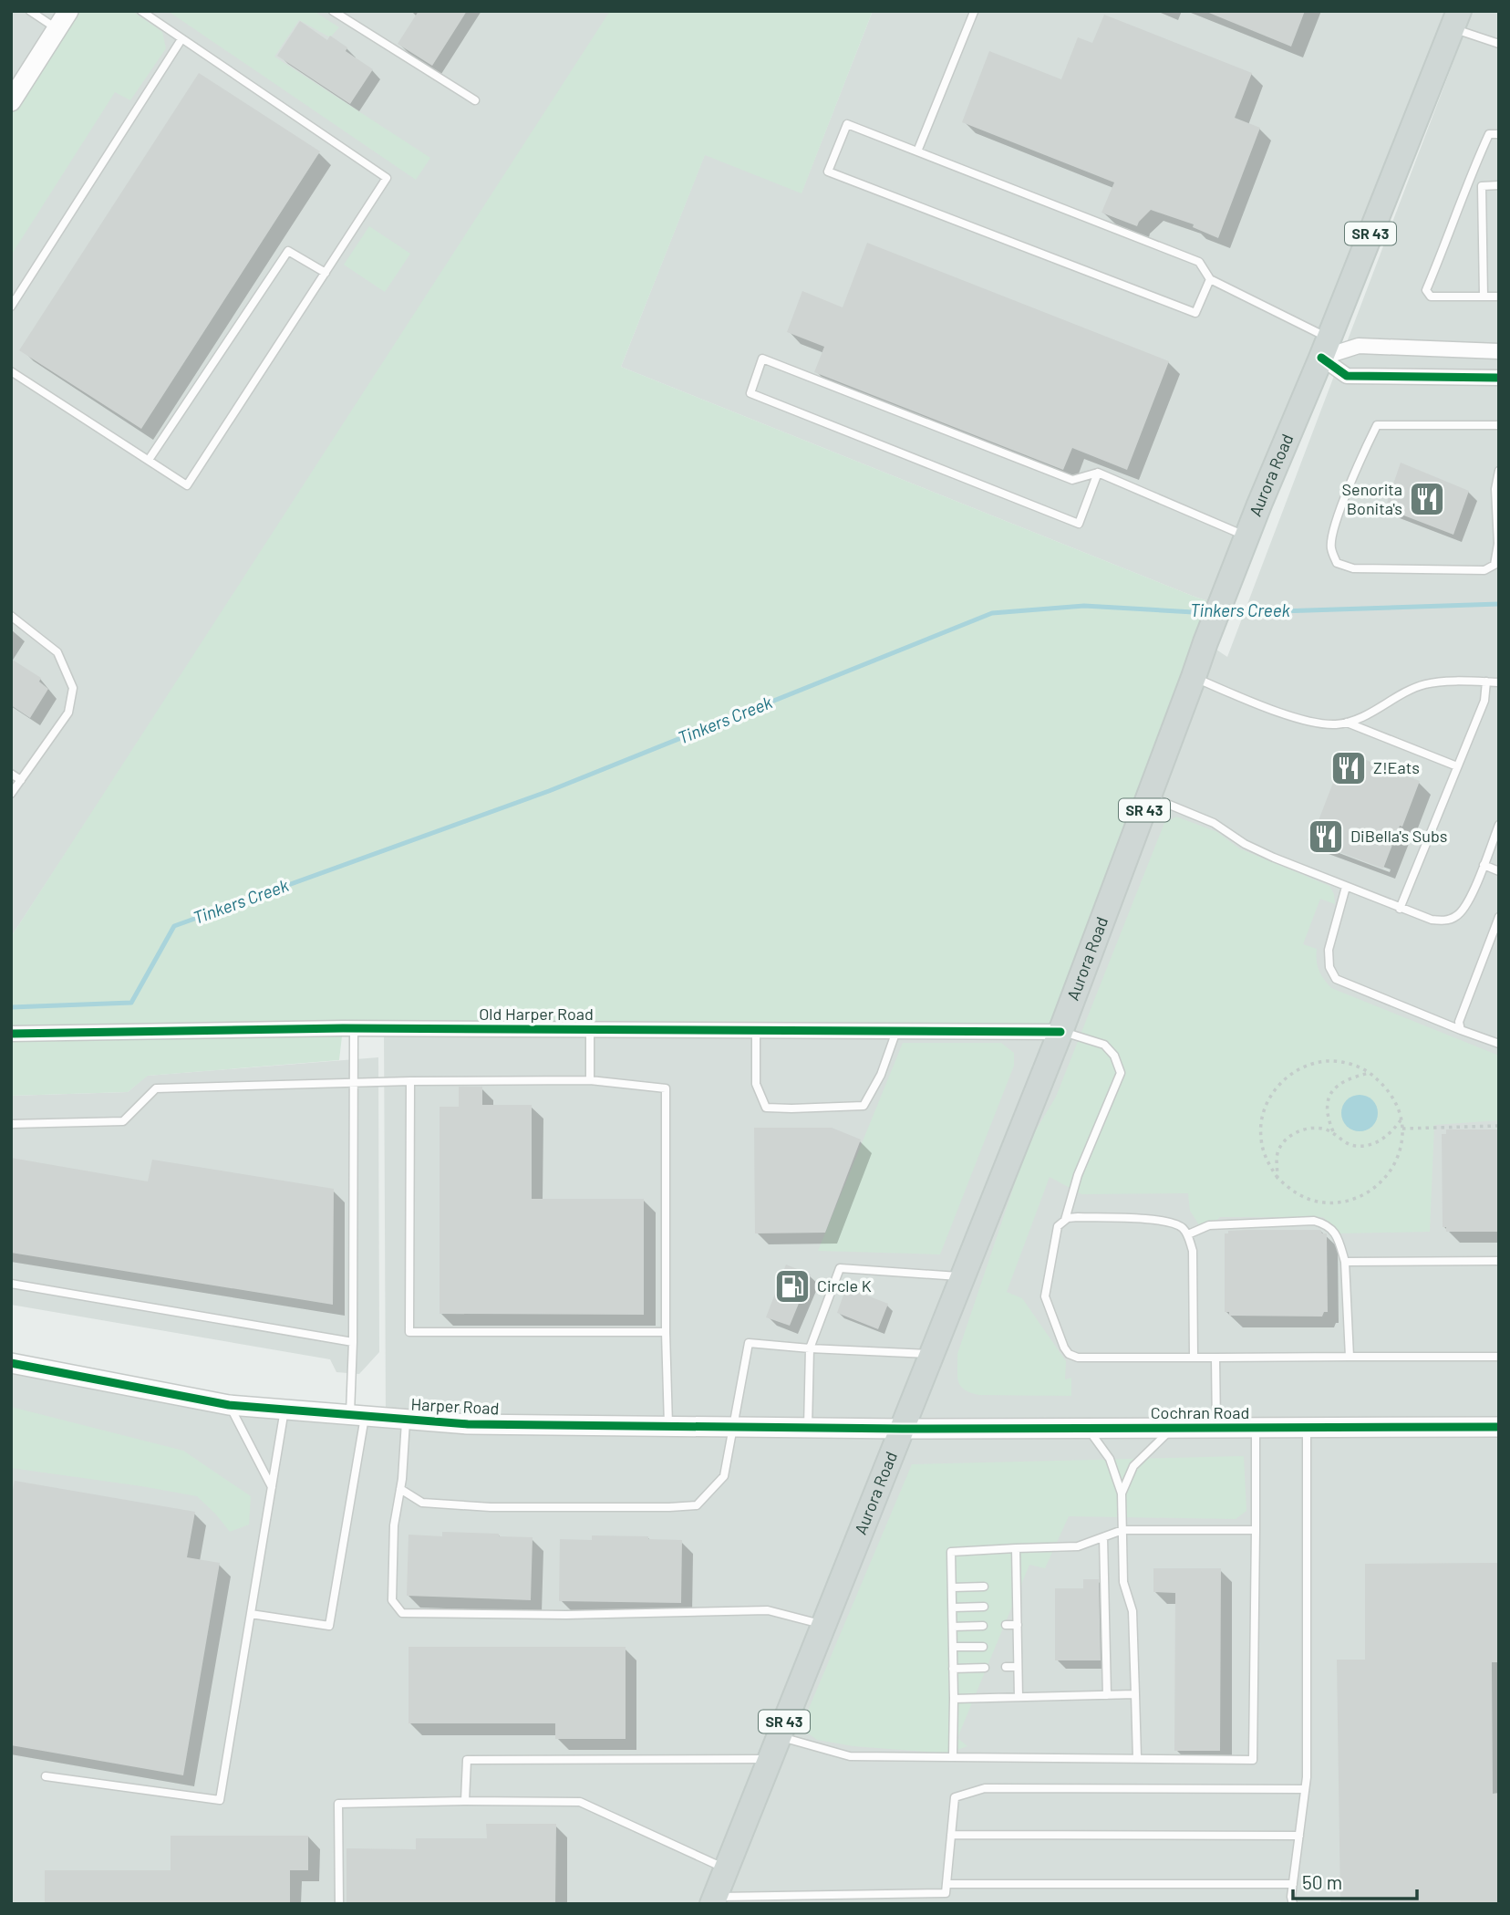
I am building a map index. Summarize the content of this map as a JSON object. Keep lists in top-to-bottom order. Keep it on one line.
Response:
{"streets":{"main road":["SR 43","Aurora Road"],"street":["Old Harper Road","Harper Road","Cochran Road"]},"crossings":[["Aurora Road","Old Harper Road"],["Aurora Road","Harper Road"],["Aurora Road","Cochran Road"],["Harper Road","Cochran Road"]],"water":["Tinkers Creek"],"places":{"restaurant":["Senorita Bonita's","Z!Eats","DiBella's Subs"],"fuel station":["Circle K"]},"scale_bar":"50 m"}
